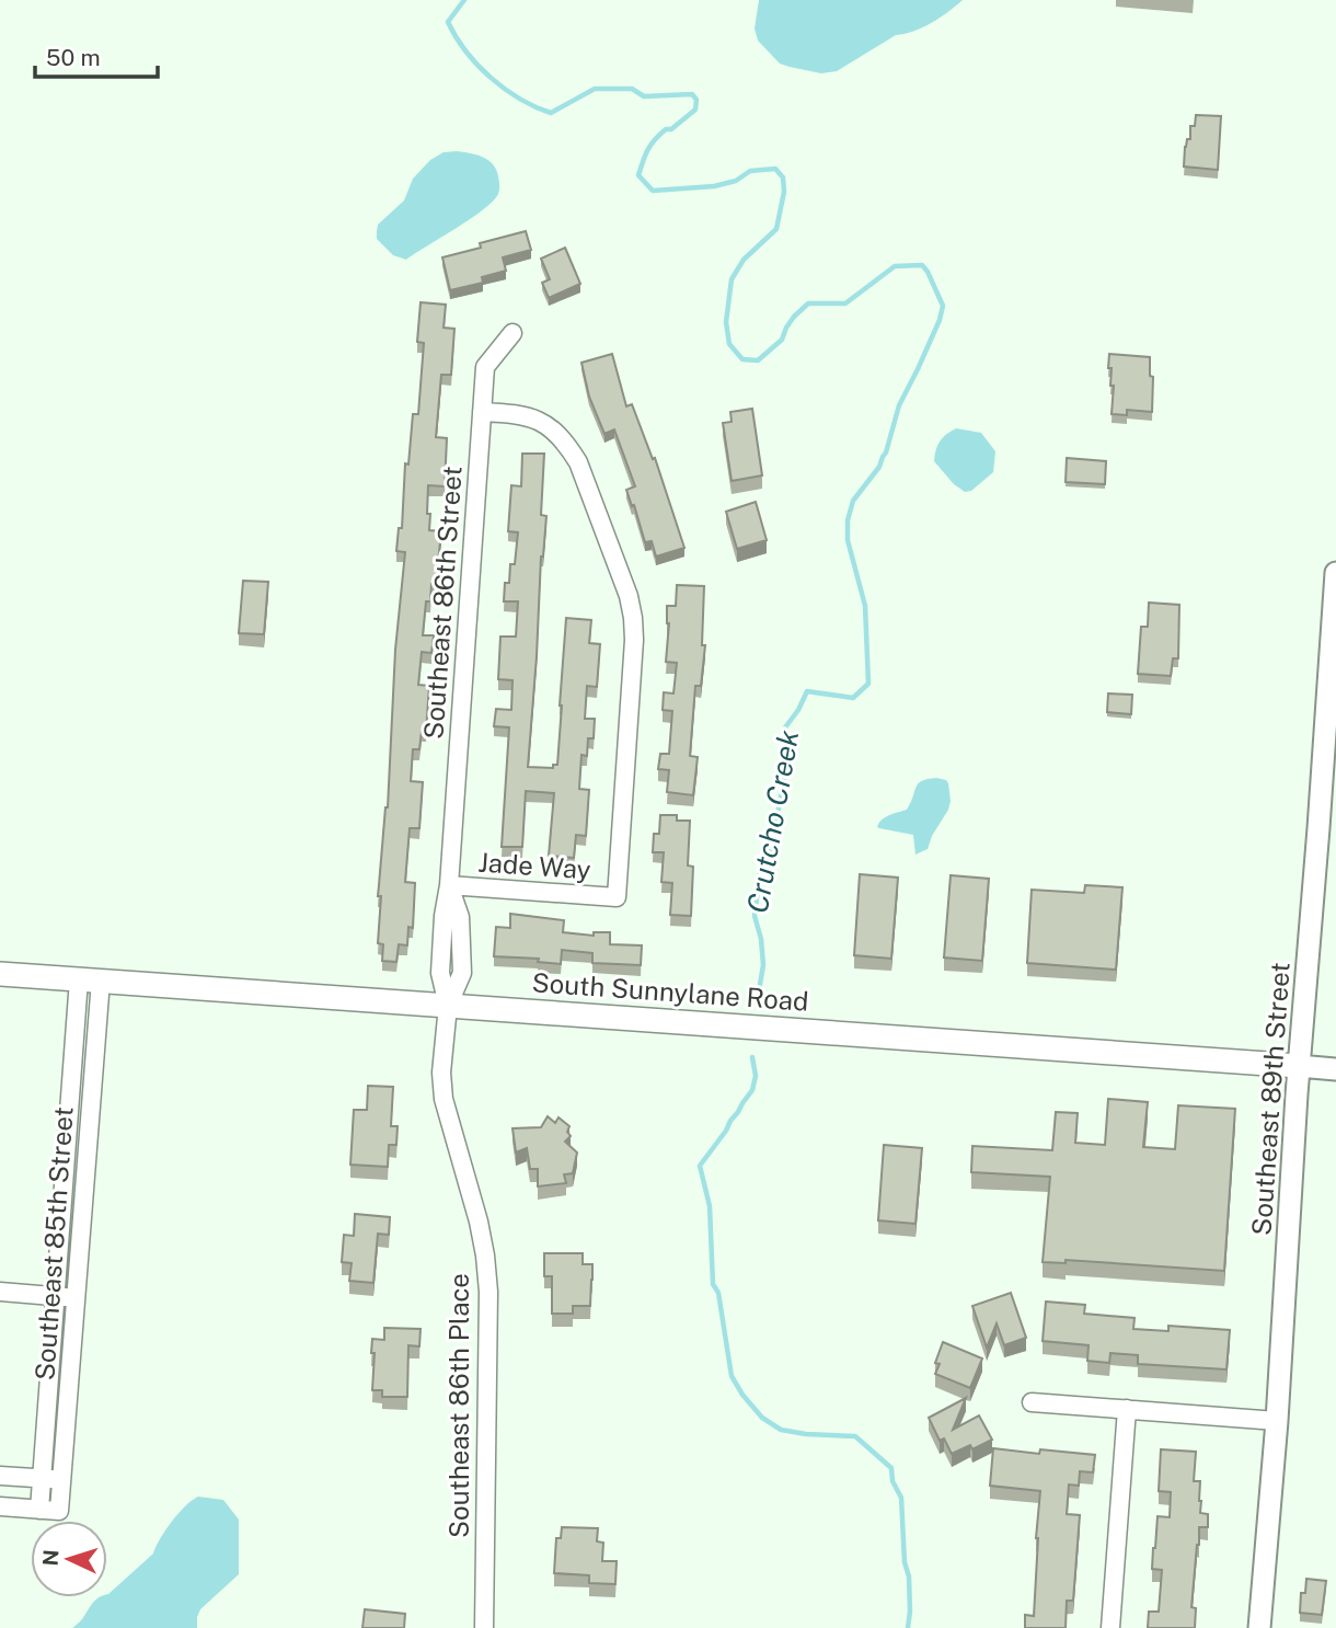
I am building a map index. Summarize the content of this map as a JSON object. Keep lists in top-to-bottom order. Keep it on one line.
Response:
{"streets":{"main road":["South Sunnylane Road"],"street":["Southeast 86th Street","Jade Way","Southeast 89th Street","Southeast 85th Street","Southeast 86th Place"]},"crossings":[["Southeast 86th Street","Jade Way"],["Southeast 86th Street","South Sunnylane Road"],["Southeast 86th Street","Southeast 86th Place"],["South Sunnylane Road","Southeast 89th Street"],["South Sunnylane Road","Southeast 85th Street"],["South Sunnylane Road","Southeast 86th Place"]],"water":["Crutcho Creek"],"scale_bar":"50 m","north":"left"}
